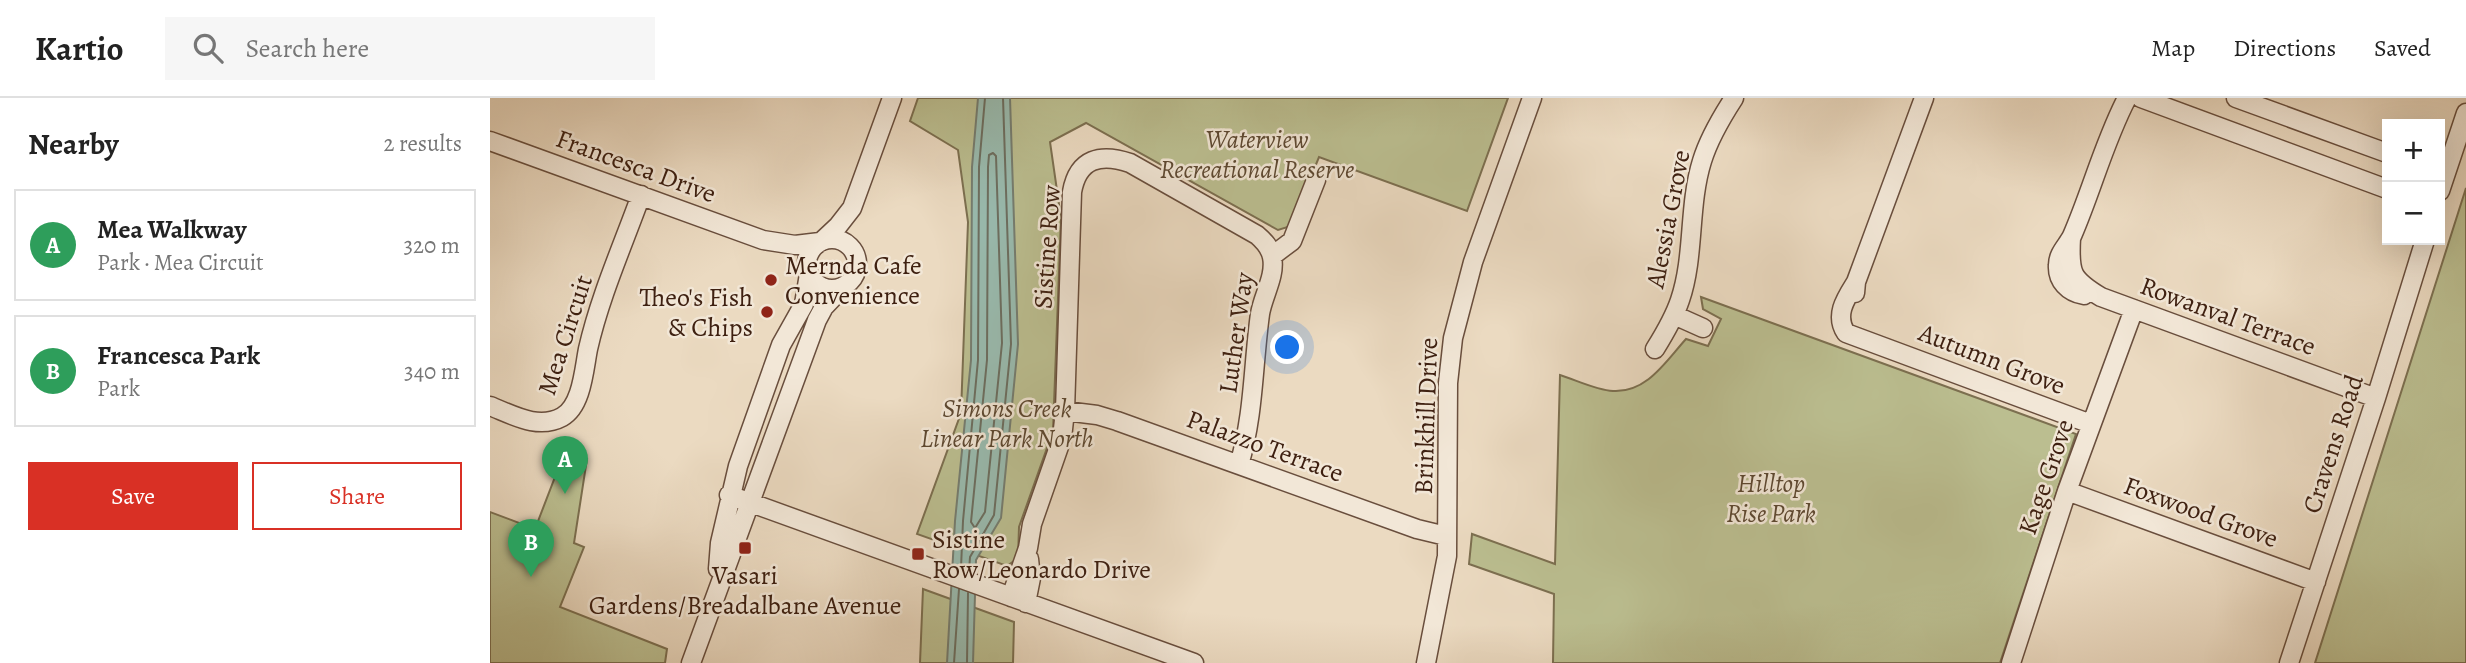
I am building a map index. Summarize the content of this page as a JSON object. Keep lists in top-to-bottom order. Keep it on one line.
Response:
{"streets":{"street":["Francesca Drive","Alessia Grove","Sistine Row","Rowanval Terrace","Luther Way","Mea Circuit","Autumn Grove","Brinkhill Drive","Cravens Road","Palazzo Terrace","Kage Grove","Foxwood Grove"]},"crossings":[["Francesca Drive","Mea Circuit"],["Sistine Row","Luther Way"],["Sistine Row","Palazzo Terrace"],["Rowanval Terrace","Cravens Road"],["Rowanval Terrace","Kage Grove"],["Luther Way","Palazzo Terrace"],["Autumn Grove","Kage Grove"],["Brinkhill Drive","Palazzo Terrace"],["Cravens Road","Foxwood Grove"],["Kage Grove","Foxwood Grove"]],"parks":["Waterview Recreational Reserve","Simons Creek Linear Park North","Hilltop Rise Park"],"places":{"other":["Mernda Cafe Convenience","Theo's Fish & Chips"],"transit":["Vasari Gardens/Breadalbane Avenue","Sistine Row/Leonardo Drive"]},"page":{"header":"Kartio","search":"Search here","nav":["Map","Directions","Saved"],"heading":["Nearby","2 results"],"map_buttons":["+","−"],"list":[{"mark":"A","name":"Mea Walkway","note":"Park · Mea Circuit","value":"320 m"},{"mark":"B","name":"Francesca Park","note":"Park","value":"340 m"}],"pins":["A","B"],"buttons":["Save","Share"]}}
